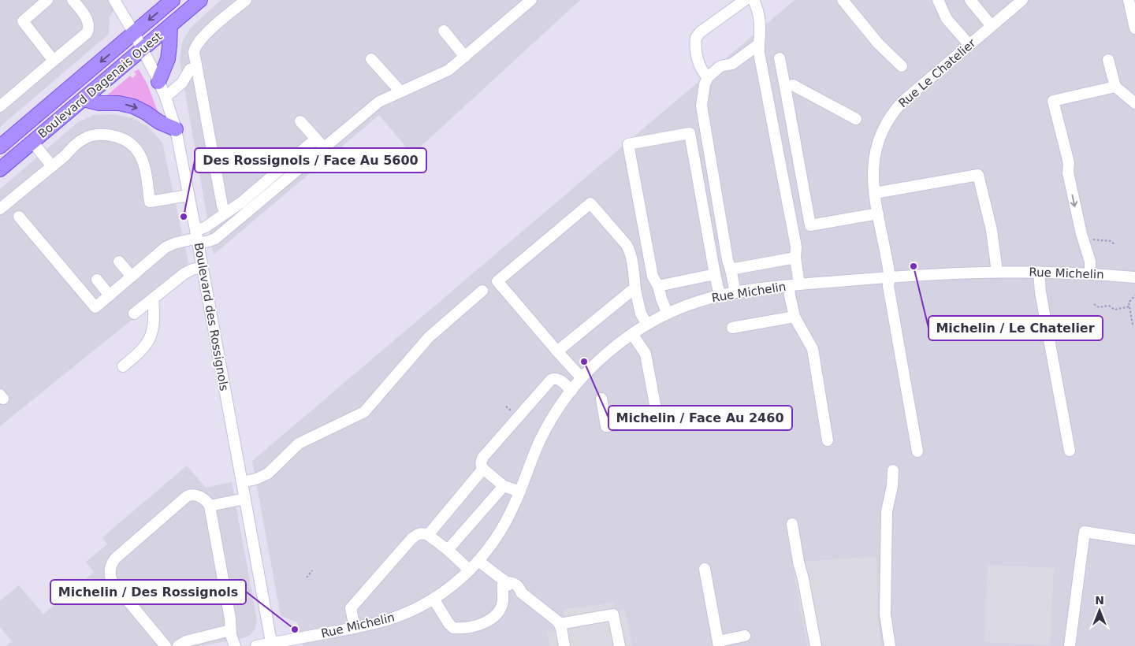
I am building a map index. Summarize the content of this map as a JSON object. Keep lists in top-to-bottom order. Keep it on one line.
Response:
{"streets":{"main road":["Boulevard Dagenais Ouest"],"street":["Rue Le Chatelier","Rue Michelin","Boulevard des Rossignols"]},"crossings":[["Rue Le Chatelier","Rue Michelin"],["Boulevard Dagenais Ouest","Boulevard des Rossignols"],["Rue Michelin","Boulevard des Rossignols"]],"places":["Des Rossignols / Face Au 5600","Michelin / Le Chatelier","Michelin / Face Au 2460","Michelin / Des Rossignols"],"north":"top"}
